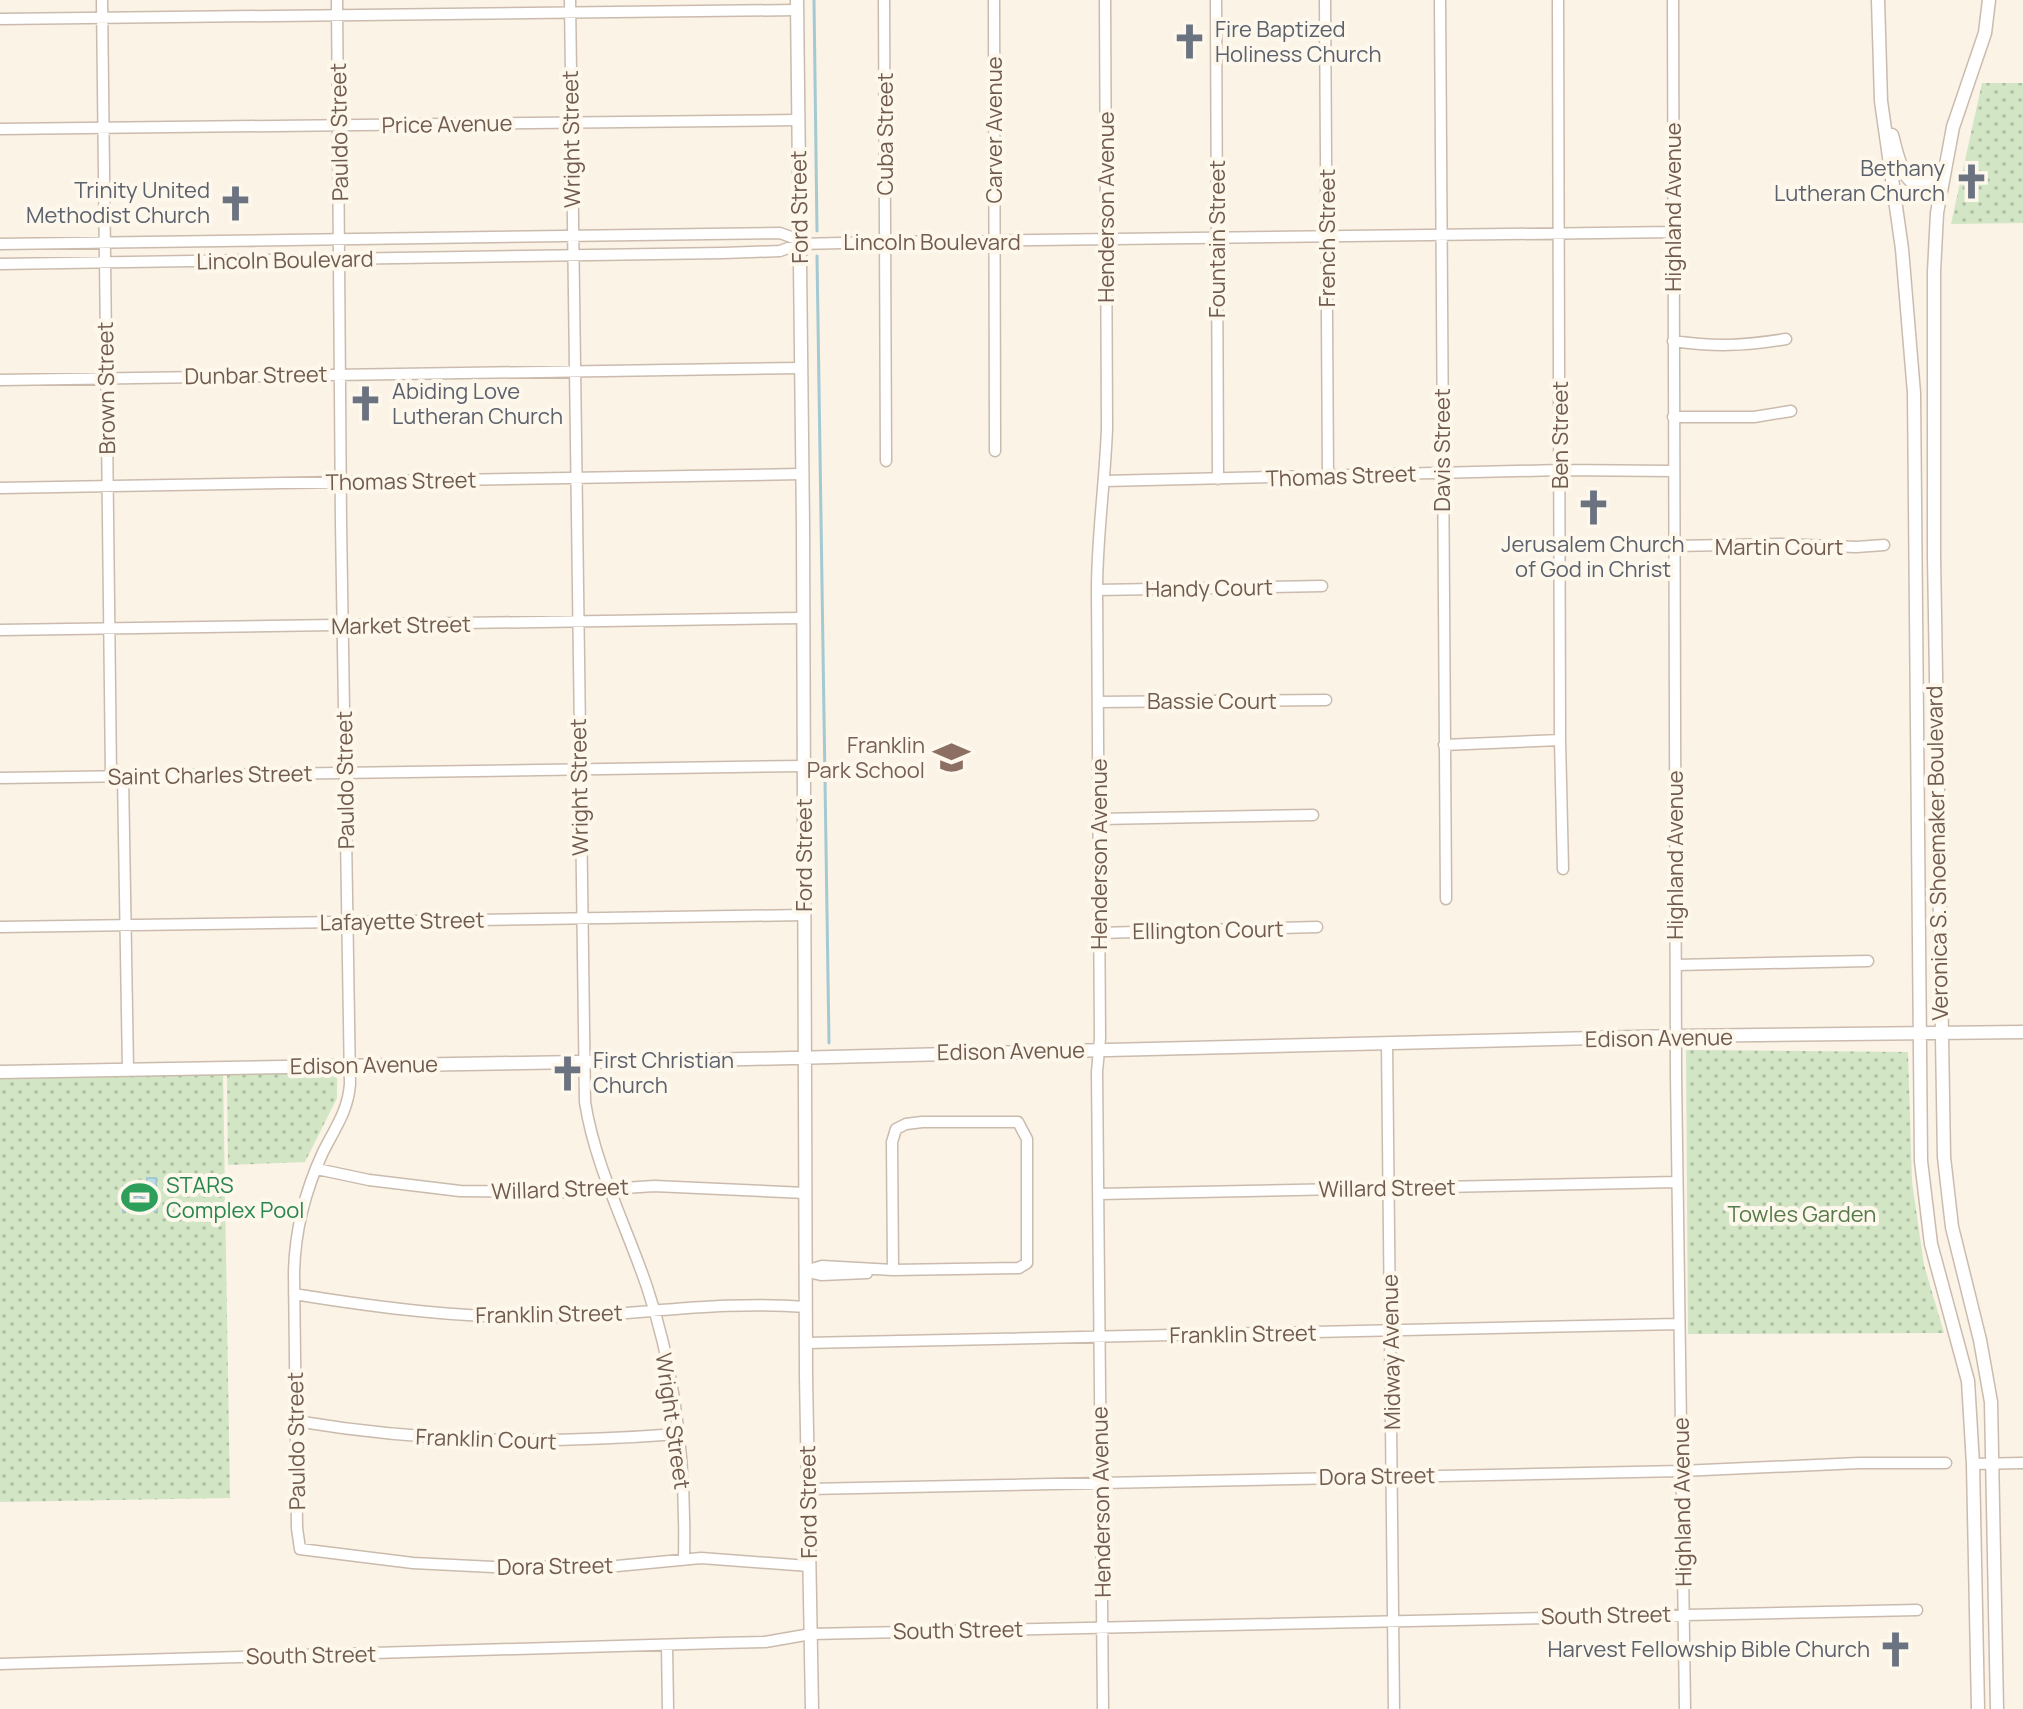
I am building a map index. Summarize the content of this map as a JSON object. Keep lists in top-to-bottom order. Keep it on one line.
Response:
{"streets":{"street":["Price Avenue","Carver Avenue","Pauldo Street","Cuba Street","Wright Street","Ford Street","Henderson Avenue","Highland Avenue","French Street","Fountain Street","Lincoln Boulevard","Dunbar Street","Brown Street","Ben Street","Davis Street","Thomas Street","Martin Court","Handy Court","Market Street","Bassie Court","Saint Charles Street","Veronica S. Shoemaker Boulevard","Lafayette Street","Ellington Court","Edison Avenue","Willard Street","Franklin Street","Midway Avenue","Franklin Court","Dora Street","South Street"]},"crossings":[["Price Avenue","Pauldo Street"],["Price Avenue","Wright Street"],["Price Avenue","Ford Street"],["Price Avenue","Brown Street"],["Carver Avenue","Lincoln Boulevard"],["Pauldo Street","Lincoln Boulevard"],["Pauldo Street","Dunbar Street"],["Pauldo Street","Thomas Street"],["Pauldo Street","Market Street"],["Pauldo Street","Saint Charles Street"],["Pauldo Street","Lafayette Street"],["Pauldo Street","Edison Avenue"],["Pauldo Street","Willard Street"],["Pauldo Street","Franklin Street"],["Pauldo Street","Franklin Court"],["Pauldo Street","Dora Street"],["Cuba Street","Lincoln Boulevard"],["Wright Street","Lincoln Boulevard"],["Wright Street","Dunbar Street"],["Wright Street","Thomas Street"],["Wright Street","Market Street"],["Wright Street","Saint Charles Street"],["Wright Street","Lafayette Street"],["Wright Street","Edison Avenue"],["Wright Street","Willard Street"],["Wright Street","Franklin Street"],["Wright Street","Franklin Court"],["Wright Street","Dora Street"],["Ford Street","Lincoln Boulevard"],["Ford Street","Dunbar Street"],["Ford Street","Thomas Street"],["Ford Street","Market Street"],["Ford Street","Saint Charles Street"],["Ford Street","Lafayette Street"],["Ford Street","Edison Avenue"],["Ford Street","Willard Street"],["Ford Street","Franklin Street"],["Ford Street","Dora Street"],["Ford Street","South Street"],["Henderson Avenue","Lincoln Boulevard"],["Henderson Avenue","Thomas Street"],["Henderson Avenue","Handy Court"],["Henderson Avenue","Bassie Court"],["Henderson Avenue","Ellington Court"],["Henderson Avenue","Edison Avenue"],["Henderson Avenue","Willard Street"],["Henderson Avenue","Franklin Street"],["Henderson Avenue","Dora Street"],["Henderson Avenue","South Street"],["Highland Avenue","Lincoln Boulevard"],["Highland Avenue","Thomas Street"],["Highland Avenue","Martin Court"],["Highland Avenue","Edison Avenue"],["Highland Avenue","Willard Street"],["Highland Avenue","Franklin Street"],["Highland Avenue","Dora Street"],["Highland Avenue","South Street"],["French Street","Lincoln Boulevard"],["French Street","Thomas Street"],["Fountain Street","Lincoln Boulevard"],["Fountain Street","Thomas Street"],["Lincoln Boulevard","Brown Street"],["Lincoln Boulevard","Ben Street"],["Lincoln Boulevard","Davis Street"],["Dunbar Street","Brown Street"],["Brown Street","Thomas Street"],["Brown Street","Market Street"],["Brown Street","Saint Charles Street"],["Ben Street","Thomas Street"],["Davis Street","Thomas Street"],["Veronica S. Shoemaker Boulevard","Edison Avenue"],["Edison Avenue","Midway Avenue"],["Willard Street","Midway Avenue"],["Franklin Street","Midway Avenue"],["Midway Avenue","Dora Street"],["Midway Avenue","South Street"]],"parks":["Towles Garden"],"places":{"church":["Fire Baptized Holiness Church","Bethany Lutheran Church","Trinity United Methodist Church","Abiding Love Lutheran Church","Jerusalem Church of God in Christ","First Christian Church","Harvest Fellowship Bible Church"],"school or university":["Franklin Park School"],"sports":["STARS Complex Pool"]}}
